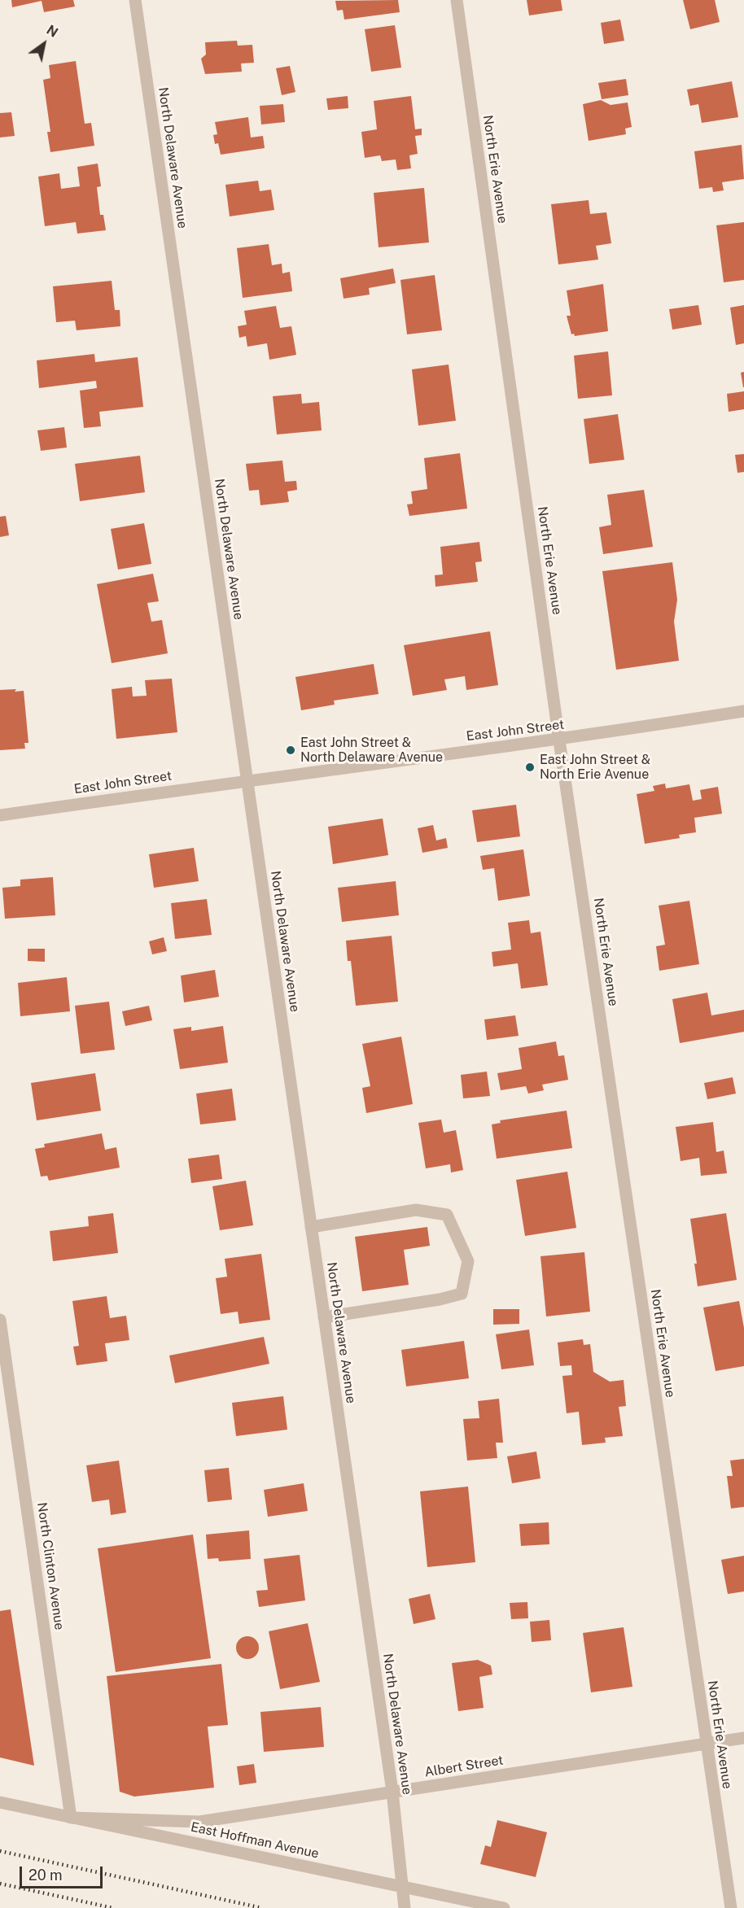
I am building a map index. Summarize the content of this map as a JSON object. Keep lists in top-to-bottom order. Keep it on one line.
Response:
{"streets":{"street":["North Delaware Avenue","North Erie Avenue","East John Street","North Clinton Avenue","Albert Street","East Hoffman Avenue"]},"crossings":[["North Delaware Avenue","East John Street"],["North Delaware Avenue","Albert Street"],["North Delaware Avenue","East Hoffman Avenue"],["North Erie Avenue","East John Street"],["North Erie Avenue","Albert Street"],["North Clinton Avenue","Albert Street"],["North Clinton Avenue","East Hoffman Avenue"],["Albert Street","East Hoffman Avenue"]],"places":["East John Street & North Delaware Avenue","East John Street & North Erie Avenue"],"scale_bar":"20 m","north":"top right"}
